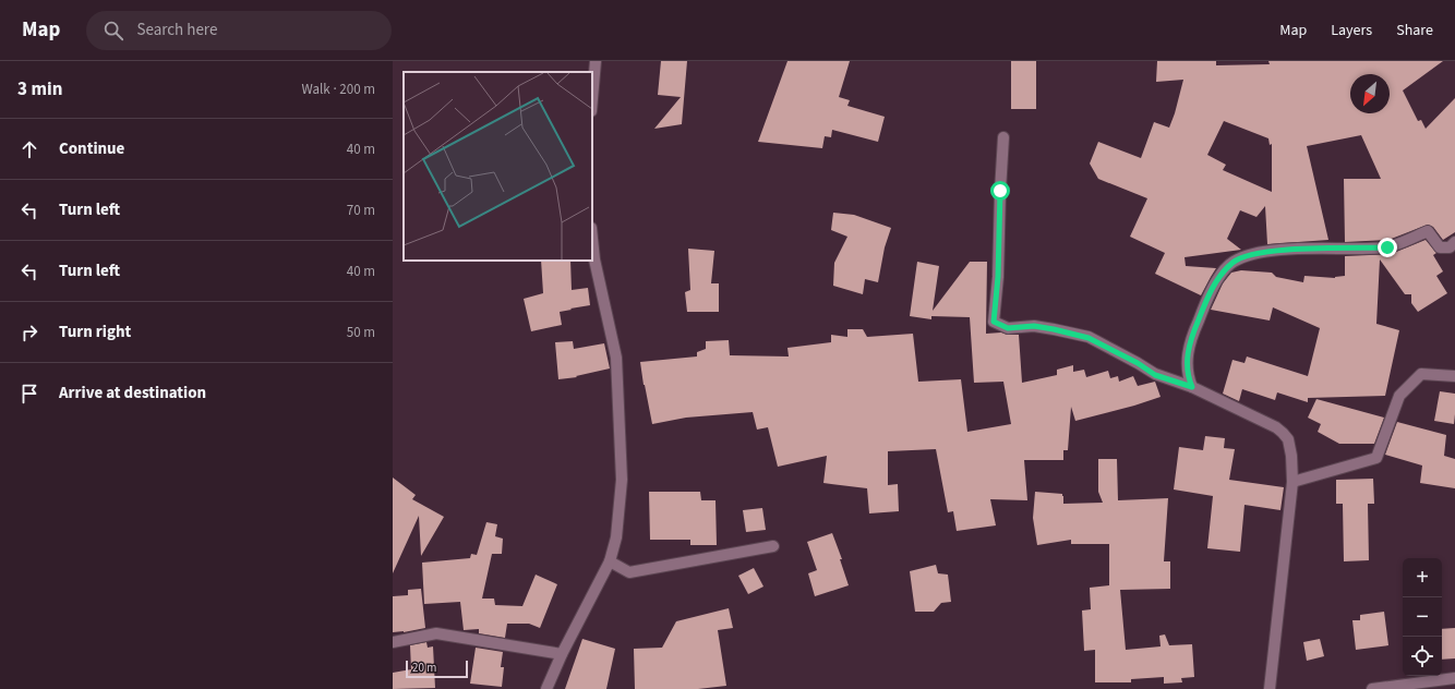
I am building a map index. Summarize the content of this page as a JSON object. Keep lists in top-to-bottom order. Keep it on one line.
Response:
{"scale_bar":"20 m","north":"bottom left","page":{"header":"Map","search":"Search here","nav":["Map","Layers","Share"],"heading":["3 min","Walk · 200 m"],"list":[["Continue","40 m"],["Turn left","70 m"],["Turn left","40 m"],["Turn right","50 m"],"Arrive at destination"],"map_buttons":["+","−"],"scale":"20 m"}}
